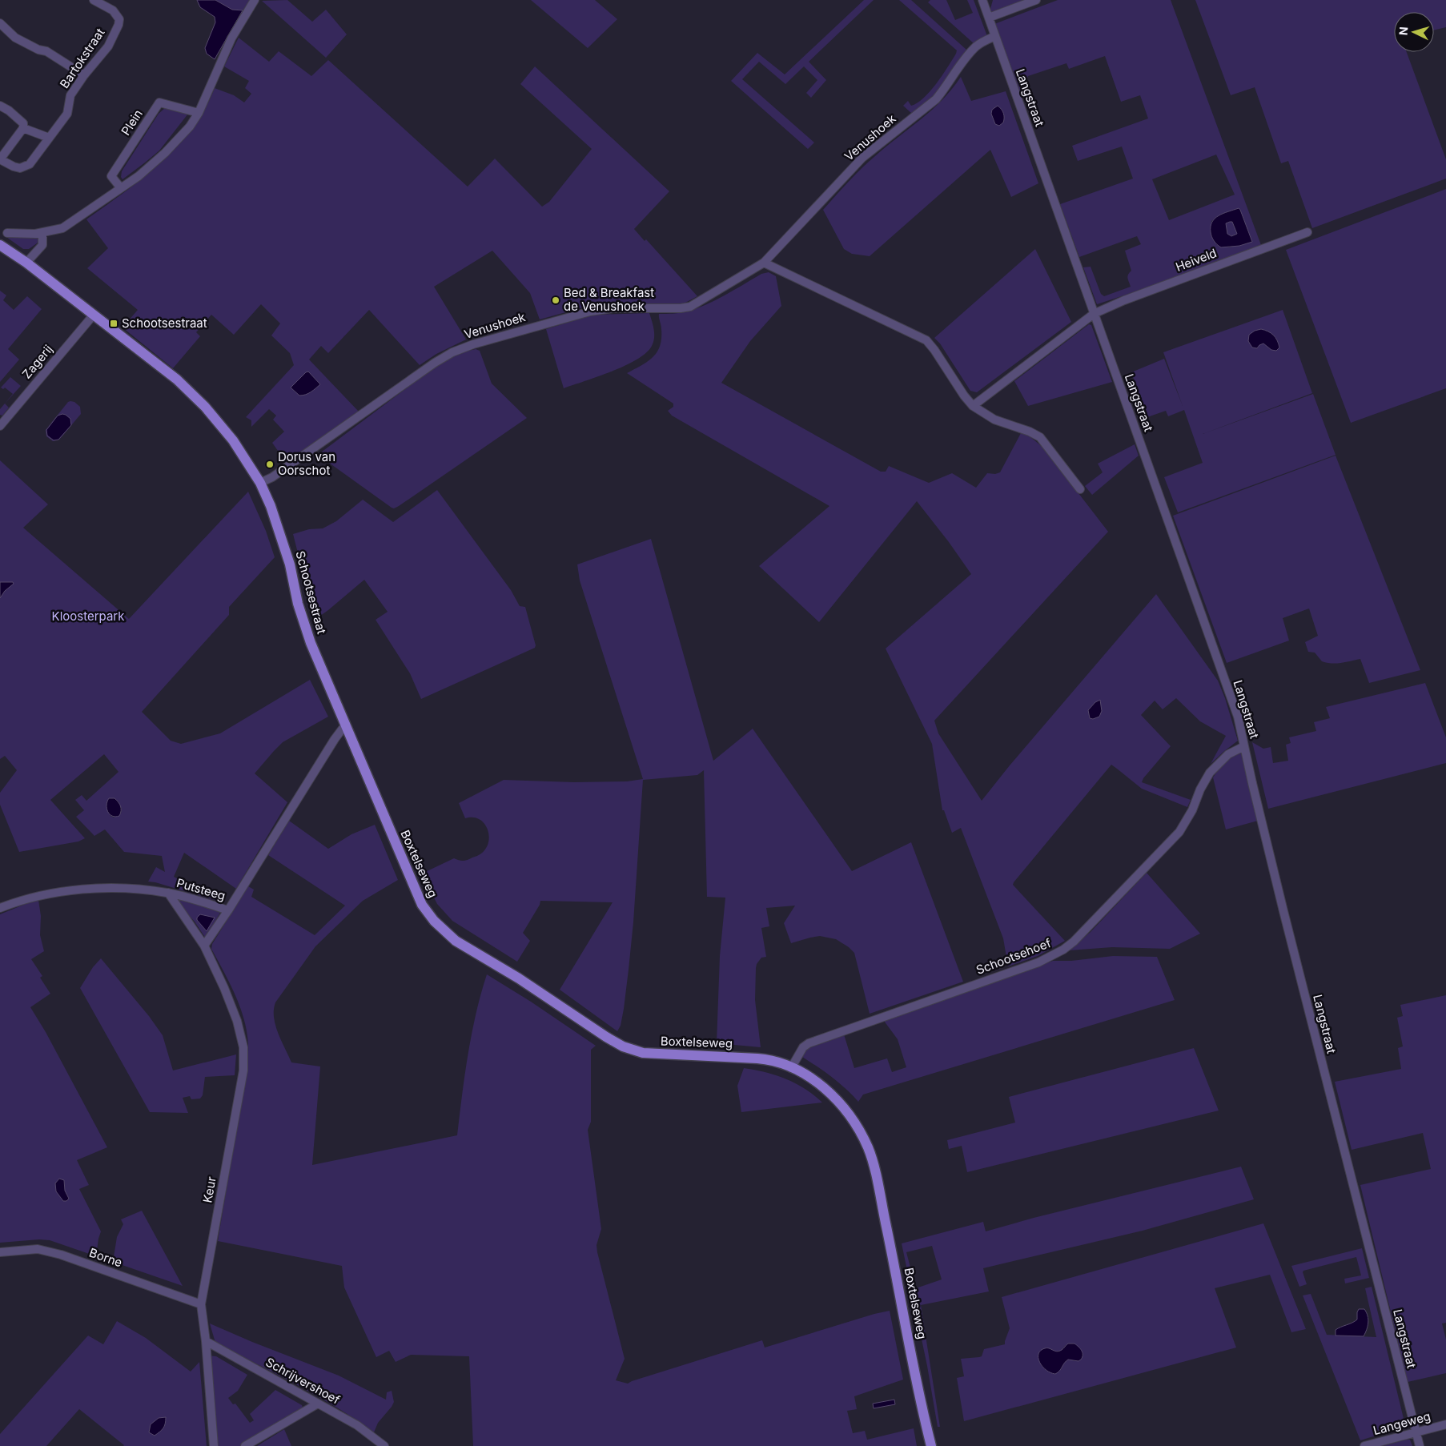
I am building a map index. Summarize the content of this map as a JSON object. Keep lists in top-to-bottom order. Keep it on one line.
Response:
{"streets":{"main road":["Schootsestraat","Boxtelseweg"],"street":["Bartokstraat","Langstraat","Plein","Venushoek","Heiveld","Zagerij","Putsteeg","Schootsehoef","Keur","Borne","Schrijvershoef","Langeweg"]},"crossings":[["Langstraat","Venushoek"],["Langstraat","Heiveld"],["Langstraat","Schootsehoef"],["Langstraat","Langeweg"],["Venushoek","Schootsestraat"],["Zagerij","Schootsestraat"],["Schootsestraat","Boxtelseweg"],["Schootsestraat","Putsteeg"],["Boxtelseweg","Putsteeg"],["Boxtelseweg","Schootsehoef"],["Putsteeg","Keur"],["Keur","Borne"],["Keur","Schrijvershoef"]],"parks":["Kloosterpark"],"places":{"other":["Bed & Breakfast de Venushoek","Dorus van Oorschot"],"transit":["Schootsestraat"]},"north":"left"}
